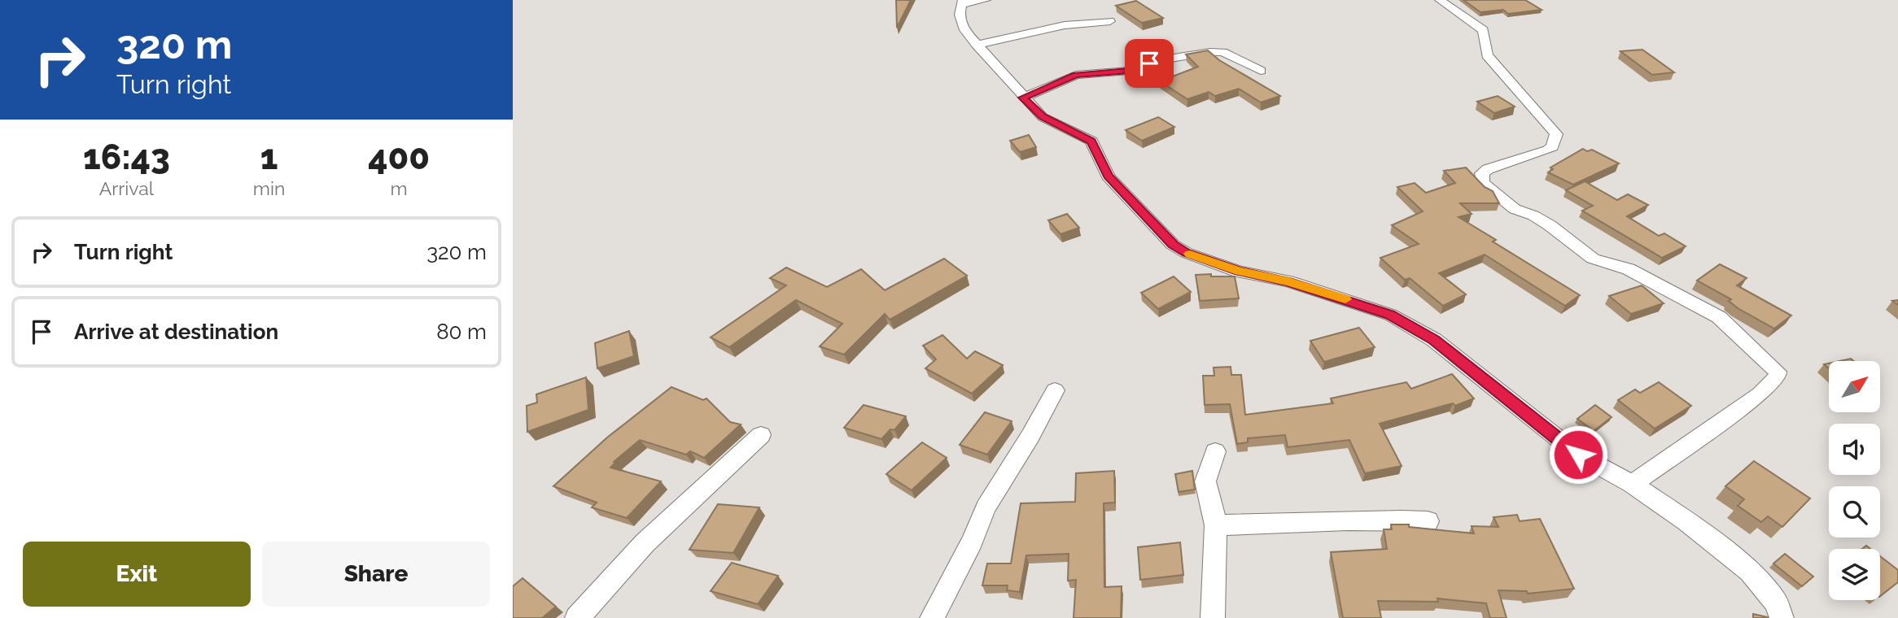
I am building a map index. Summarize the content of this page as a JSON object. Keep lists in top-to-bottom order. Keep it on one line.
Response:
{"north":"top right","page":{"turn":["320 m","Turn right"],"eta":["16:43","Arrival","1","min","400","m"],"list":[{"name":"Turn right","value":"320 m"},{"name":"Arrive at destination","value":"80 m"}],"buttons":["Exit","Share"]}}
